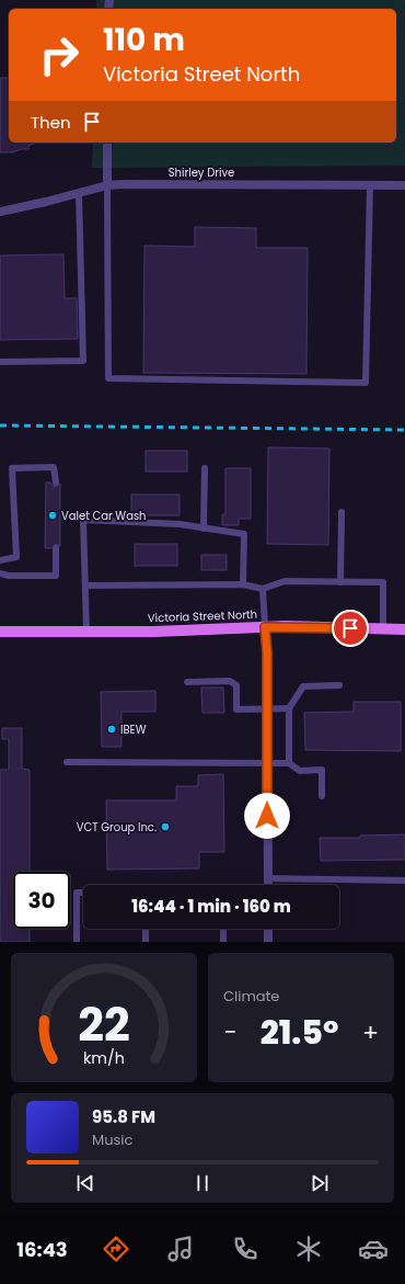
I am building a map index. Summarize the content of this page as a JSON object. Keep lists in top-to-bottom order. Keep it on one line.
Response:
{"streets":{"main road":["Victoria Street North"],"street":["Shirley Drive"]},"places":["Valet Car Wash","IBEW","VCT Group Inc."],"page":{"turn":["110 m","Victoria Street North"],"then":"Then","limit":"30","trip":"16:44 · 1 min · 160 m","tile":"Climate","heat":["−","21.5°","+"],"song":["95.8 FM","Music"],"tabs":"16:43","gauge":["22","km/h"]}}
